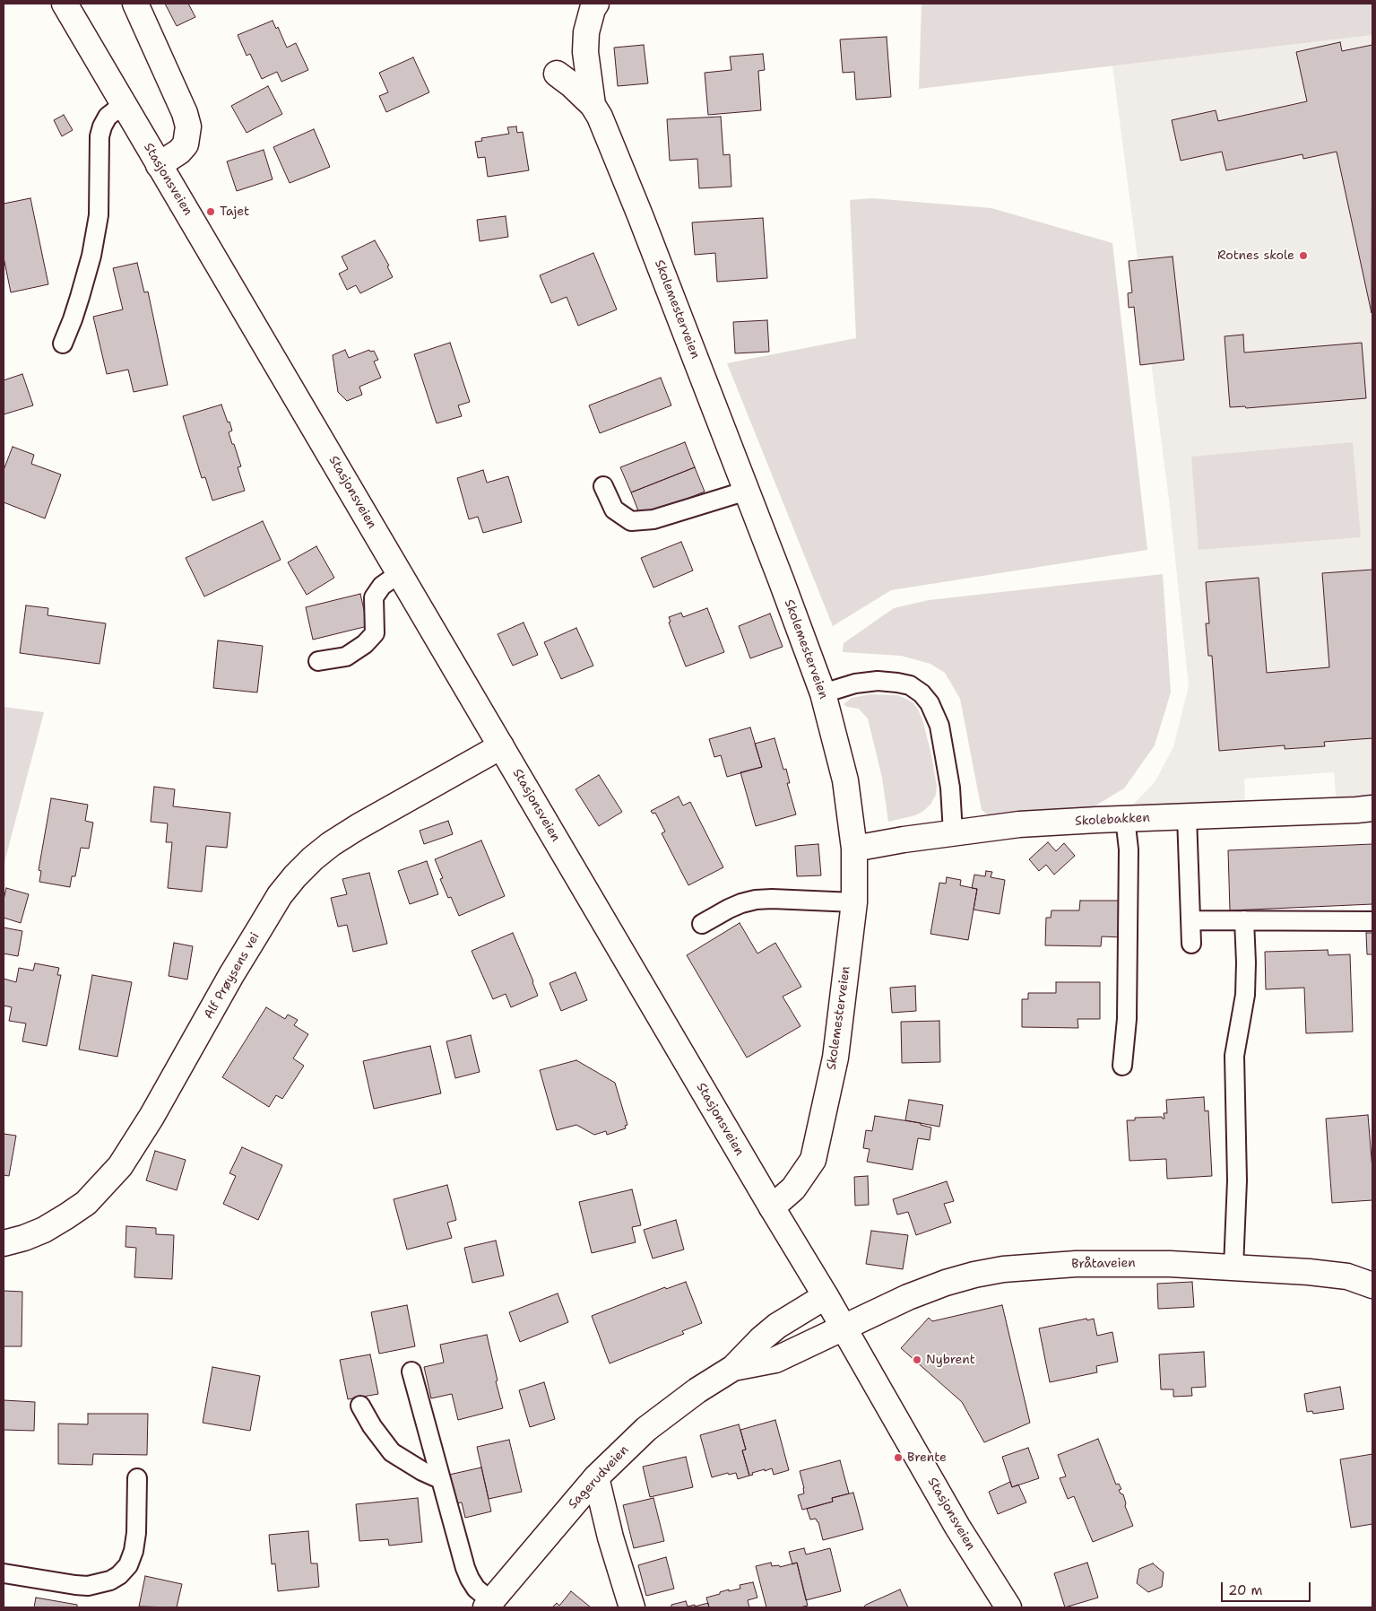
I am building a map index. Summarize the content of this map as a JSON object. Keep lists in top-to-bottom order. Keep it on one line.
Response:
{"streets":{"street":["Stasjonsveien","Skolemesterveien","Skolebakken","Alf Prøysens vei","Bråtaveien","Sagerudveien"]},"crossings":[["Stasjonsveien","Skolemesterveien"],["Stasjonsveien","Alf Prøysens vei"],["Stasjonsveien","Bråtaveien"],["Stasjonsveien","Sagerudveien"],["Skolemesterveien","Skolebakken"],["Bråtaveien","Sagerudveien"]],"places":["Tajet","Rotnes skole","Nybrent","Brente"],"scale_bar":"20 m"}
